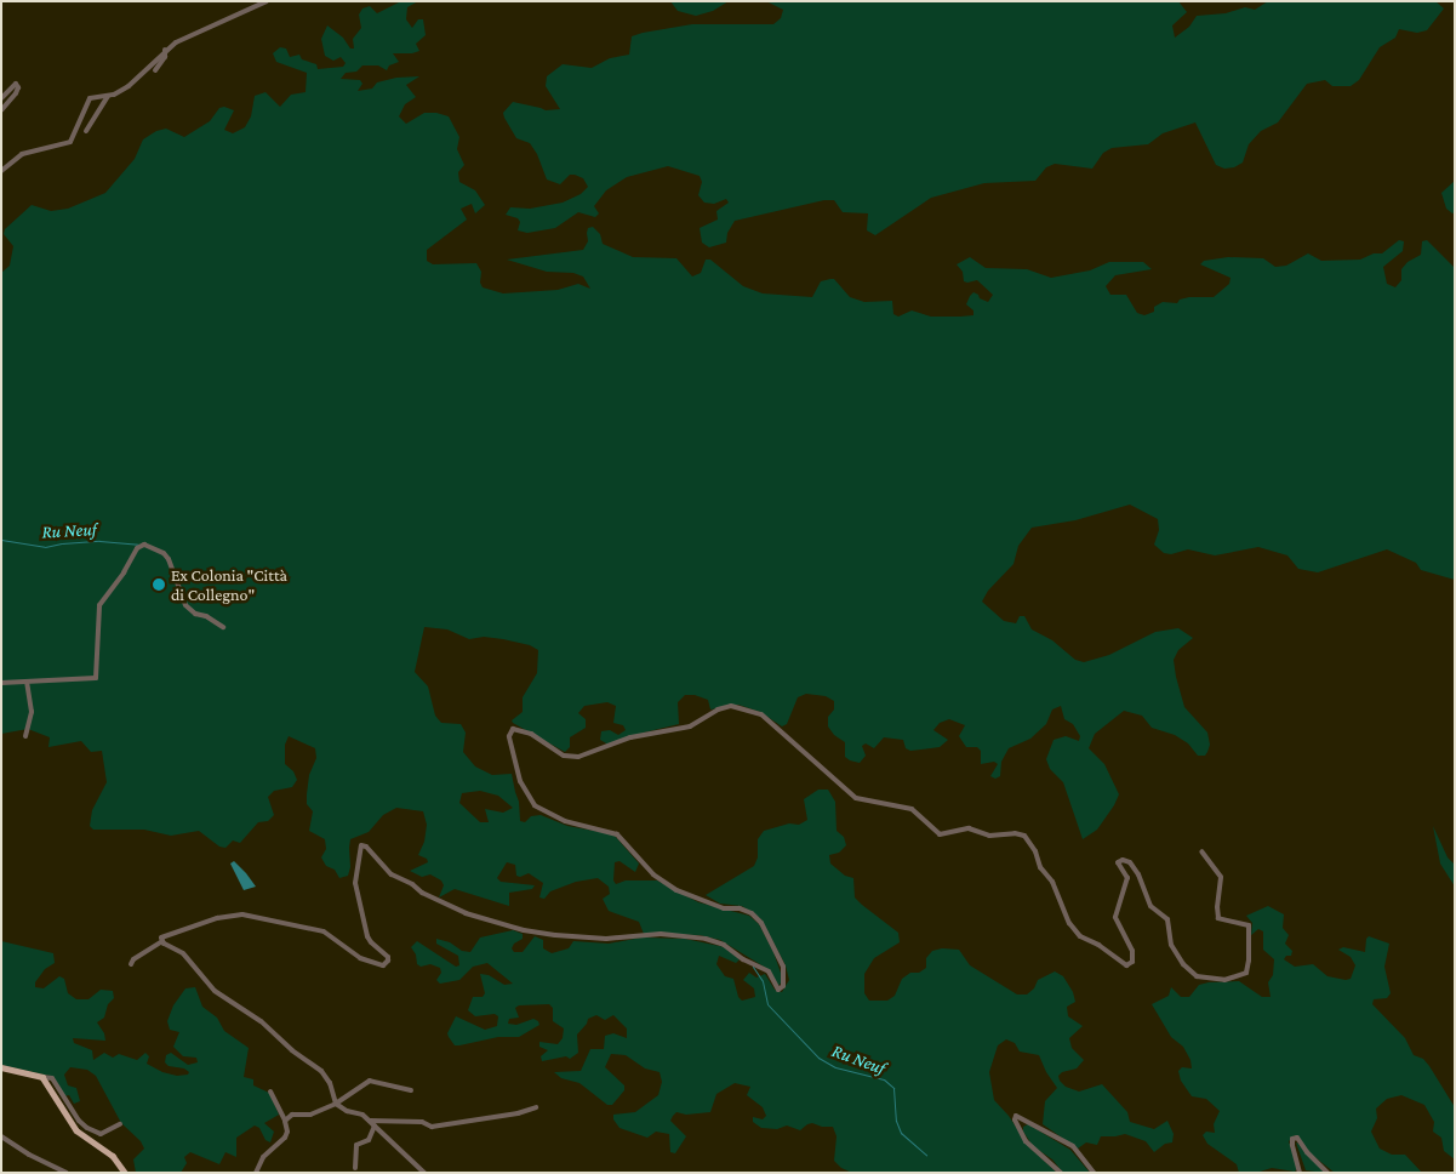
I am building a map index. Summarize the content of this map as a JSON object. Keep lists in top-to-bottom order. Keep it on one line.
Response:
{"water":["Ru Neuf"],"places":["Ex Colonia \"Città di Collegno\""]}
